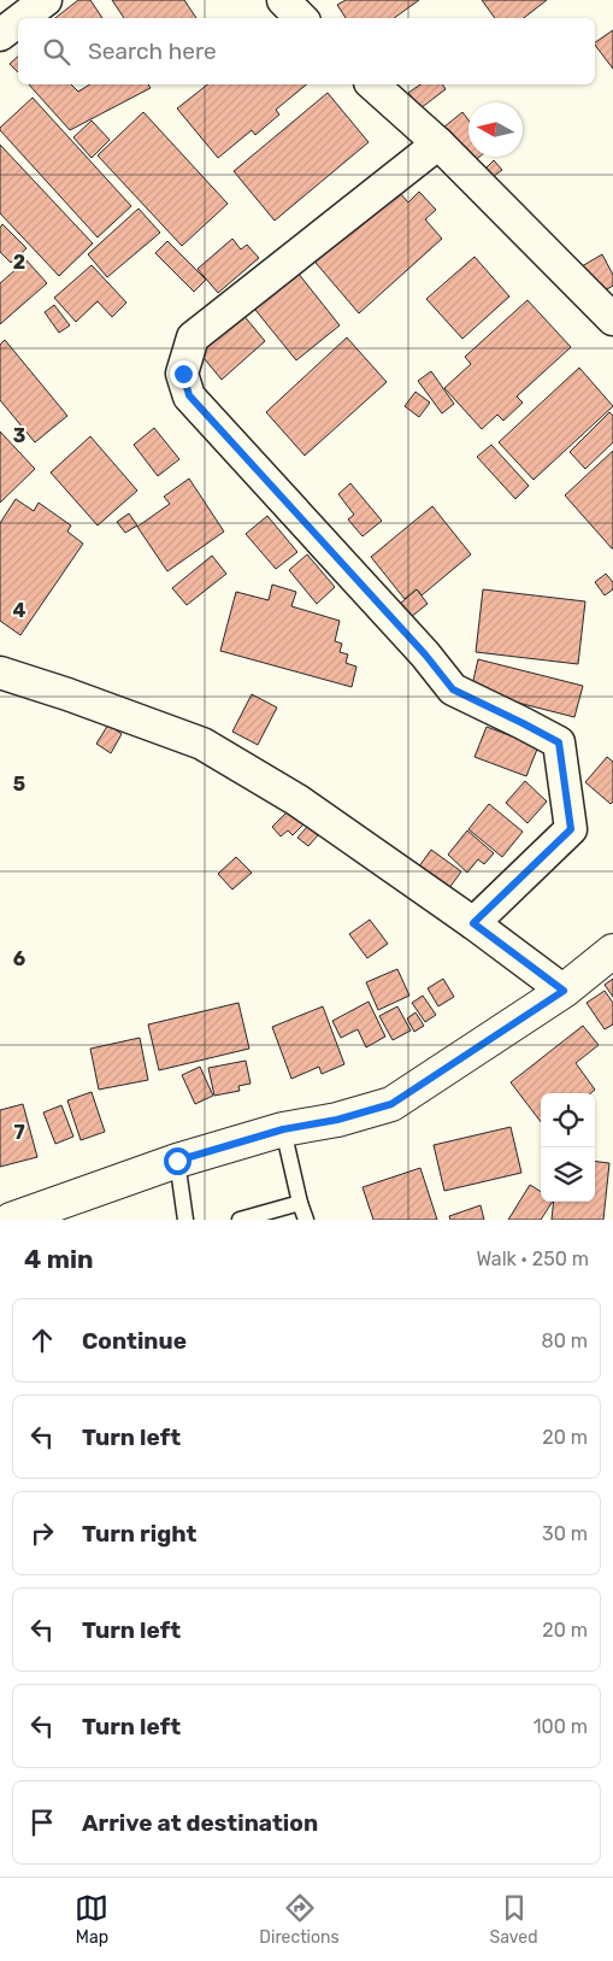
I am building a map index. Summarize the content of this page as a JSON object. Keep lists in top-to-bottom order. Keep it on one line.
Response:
{"north":"left","page":{"search":"Search here","heading":["4 min","Walk · 250 m"],"list":[["Continue","80 m"],["Turn left","20 m"],["Turn right","30 m"],["Turn left","20 m"],["Turn left","100 m"],"Arrive at destination"],"nav":["Map","Directions","Saved"]},"grid":{"rows":["2","3","4","5","6","7"]}}
